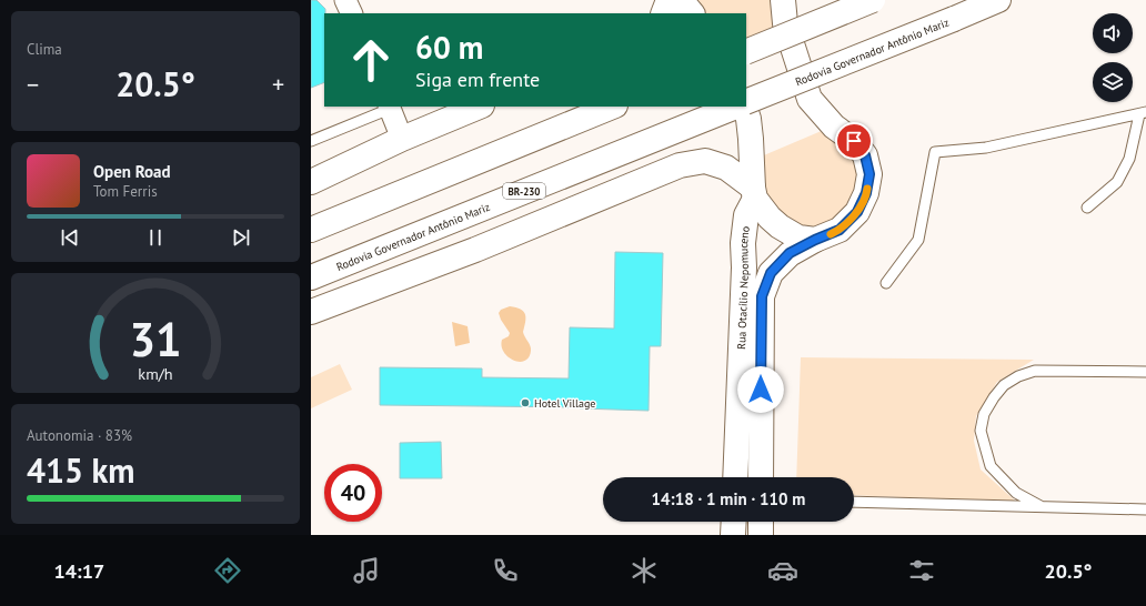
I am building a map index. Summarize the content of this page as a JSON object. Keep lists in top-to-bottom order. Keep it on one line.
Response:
{"streets":{"main road":["Rodovia Governador Antônio Mariz","BR-230","Rua Otacílio Nepomuceno"]},"places":["Hotel Village"],"page":{"tile":["Clima",["Autonomia · 83%","415 km"]],"turn":["60 m","Siga em frente"],"heat":["−","20.5°","+"],"song":["Open Road","Tom Ferris"],"limit":"40","trip":"14:18 · 1 min · 110 m","tabs":["14:17","20.5°"],"gauge":["31","km/h"]}}
